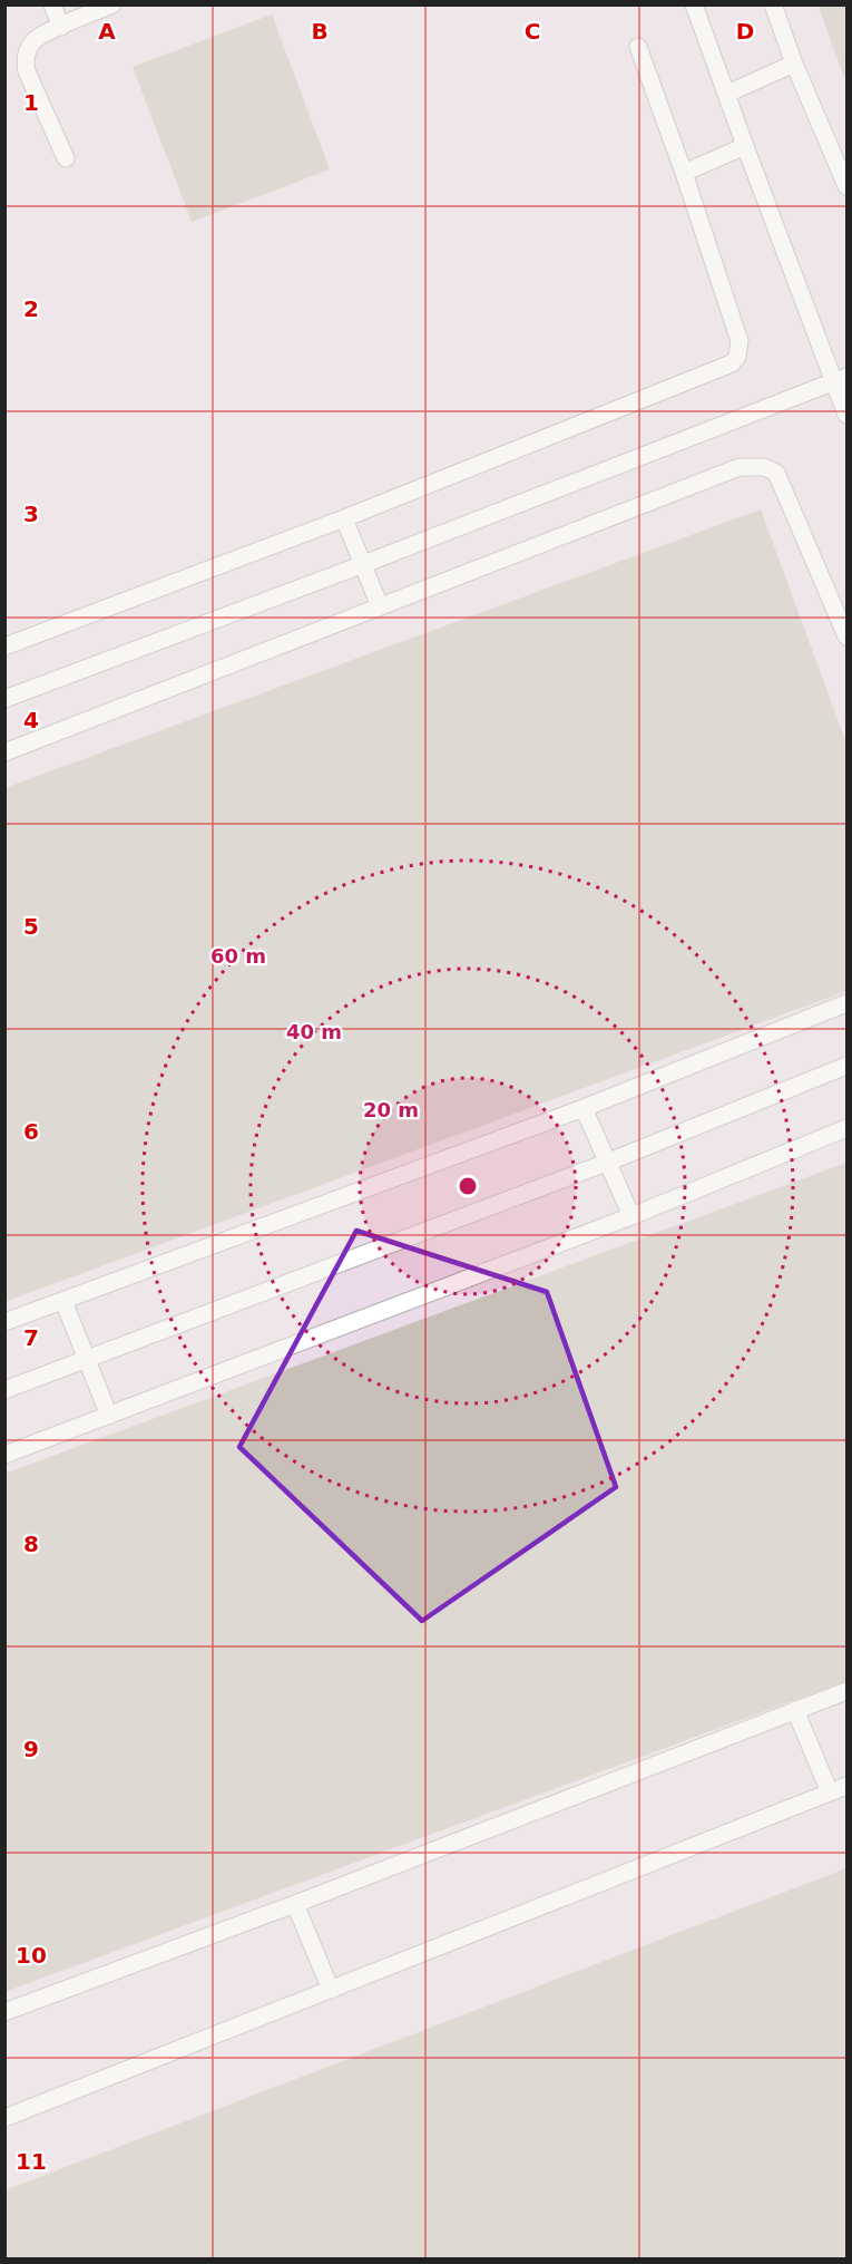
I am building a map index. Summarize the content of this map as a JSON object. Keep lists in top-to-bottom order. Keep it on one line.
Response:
{"grid":{"columns":["A","B","C","D"],"rows":["1","2","3","4","5","6","7","8","9","10","11"]},"rings":["60 m","40 m","20 m"]}
